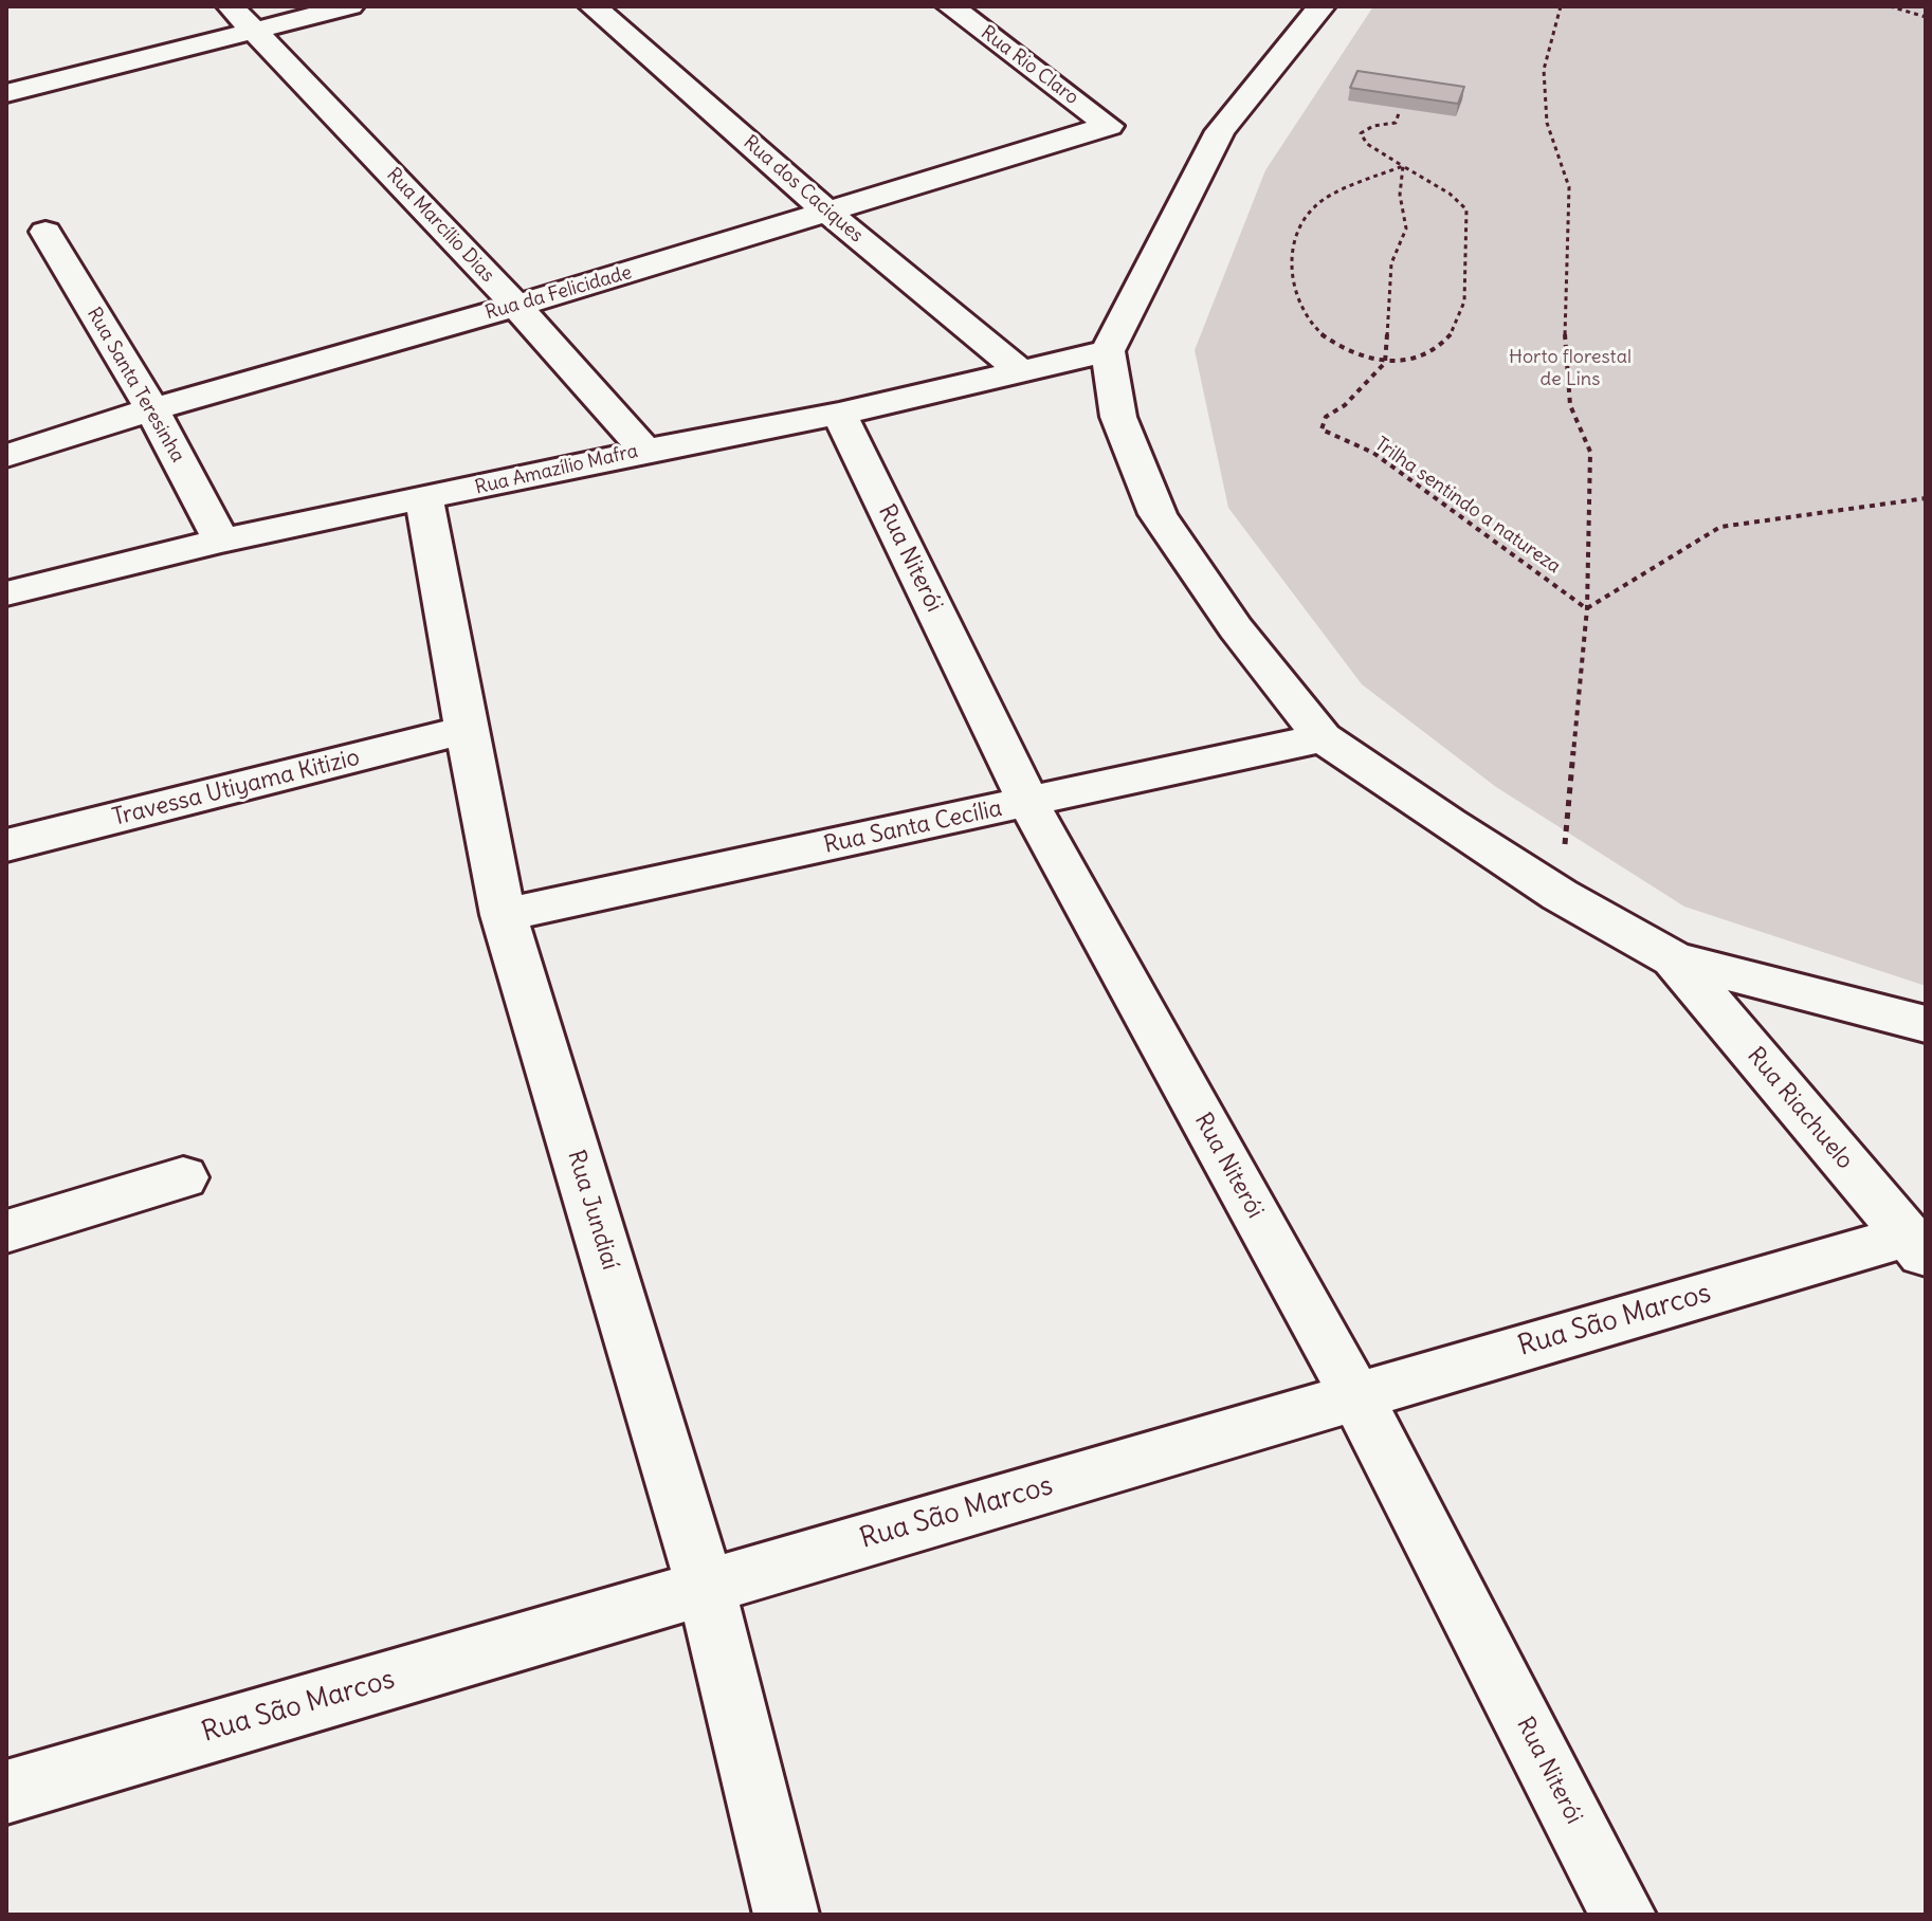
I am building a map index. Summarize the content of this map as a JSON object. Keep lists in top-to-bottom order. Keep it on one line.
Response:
{"streets":{"street":["Rua Rio Claro","Rua dos Caciques","Rua Marcílio Dias","Rua da Felicidade","Rua Santa Teresinha","Rua Amazílio Mafra","Rua Niterói","Travessa Utiyama Kitizio","Rua Santa Cecília","Rua Riachuelo","Rua Jundiaí","Rua São Marcos"],"path":["Trilha sentindo a natureza"]},"crossings":[["Rua Rio Claro","Rua da Felicidade"],["Rua dos Caciques","Rua da Felicidade"],["Rua dos Caciques","Rua Amazílio Mafra"],["Rua Marcílio Dias","Rua da Felicidade"],["Rua Marcílio Dias","Rua Amazílio Mafra"],["Rua da Felicidade","Rua Santa Teresinha"],["Rua Santa Teresinha","Rua Amazílio Mafra"],["Rua Amazílio Mafra","Rua Niterói"],["Rua Amazílio Mafra","Rua Jundiaí"],["Rua Niterói","Rua Santa Cecília"],["Rua Niterói","Rua São Marcos"],["Travessa Utiyama Kitizio","Rua Jundiaí"],["Rua Santa Cecília","Rua Jundiaí"],["Rua Riachuelo","Rua São Marcos"],["Rua Jundiaí","Rua São Marcos"]],"parks":["Horto florestal de Lins"]}
